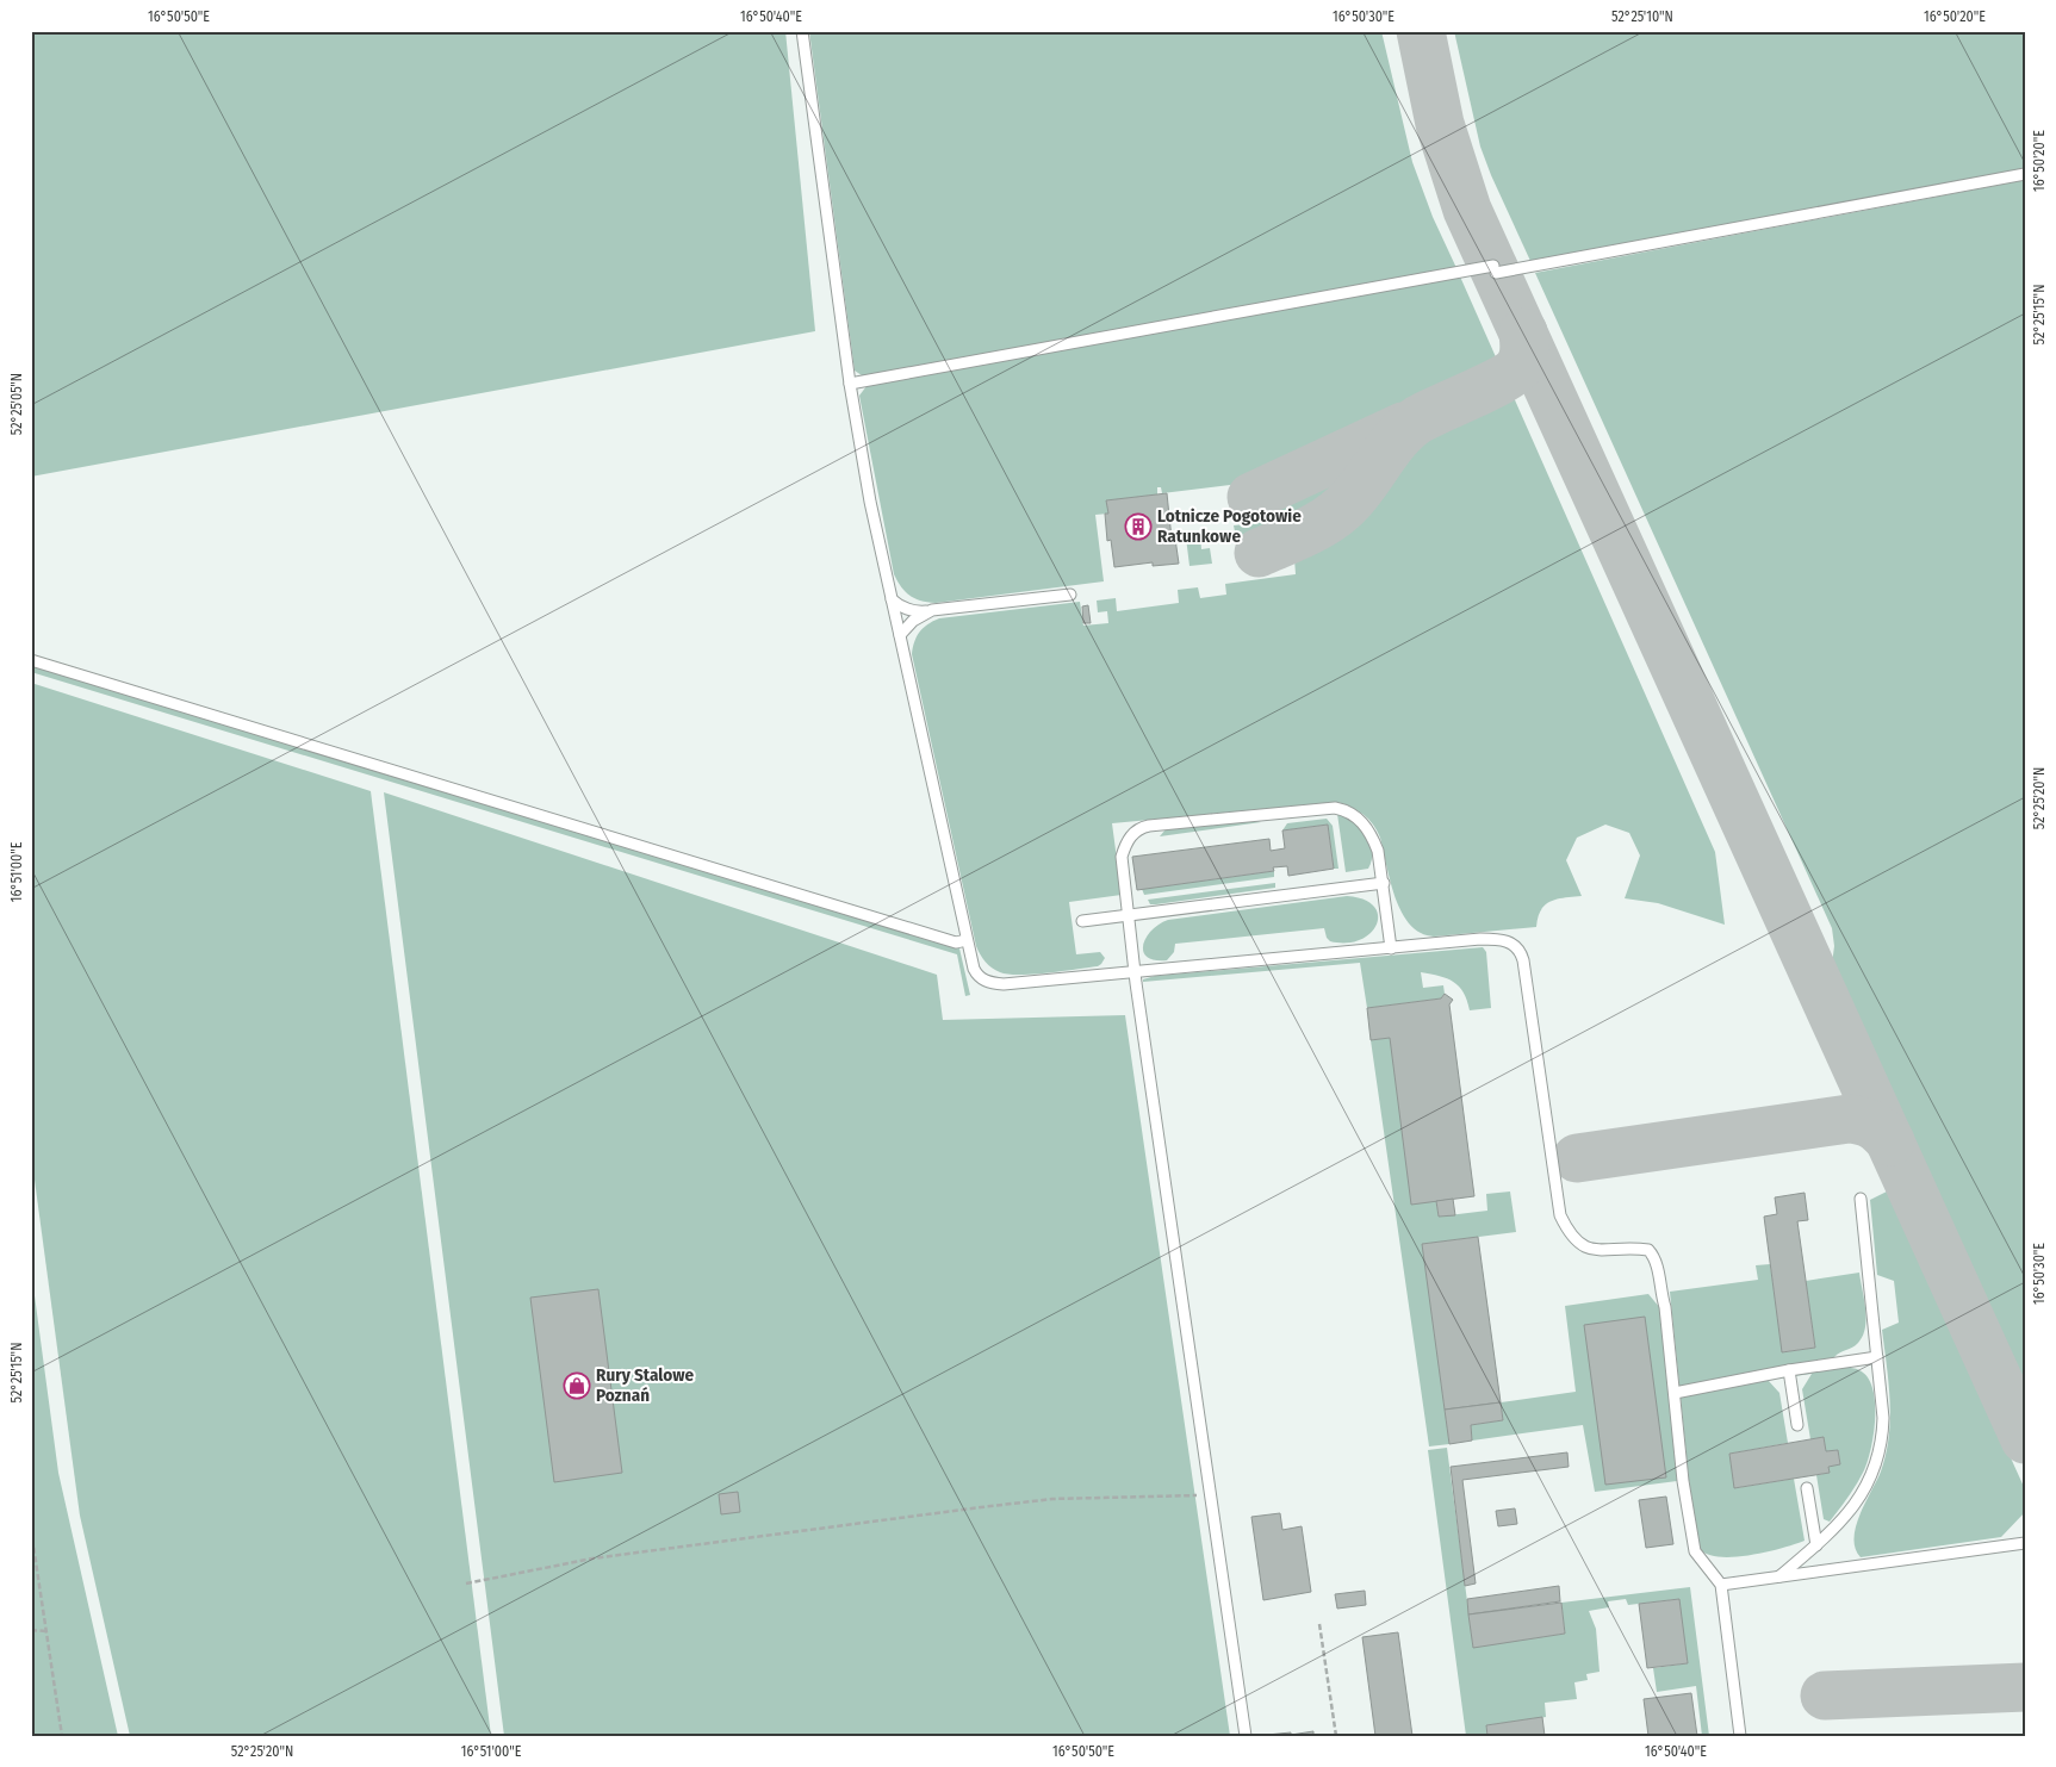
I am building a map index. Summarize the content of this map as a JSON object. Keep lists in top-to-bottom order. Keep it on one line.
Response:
{"places":{"building":["Lotnicze Pogotowie Ratunkowe"],"shop":["Rury Stalowe Poznań"]},"coordinates":["16°50'50\"E","16°50'40\"E","16°50'30\"E","52°25'10\"N","16°50'20\"E","52°25'15\"N","52°25'05\"N","52°25'20\"N","16°51'00\"E"]}
